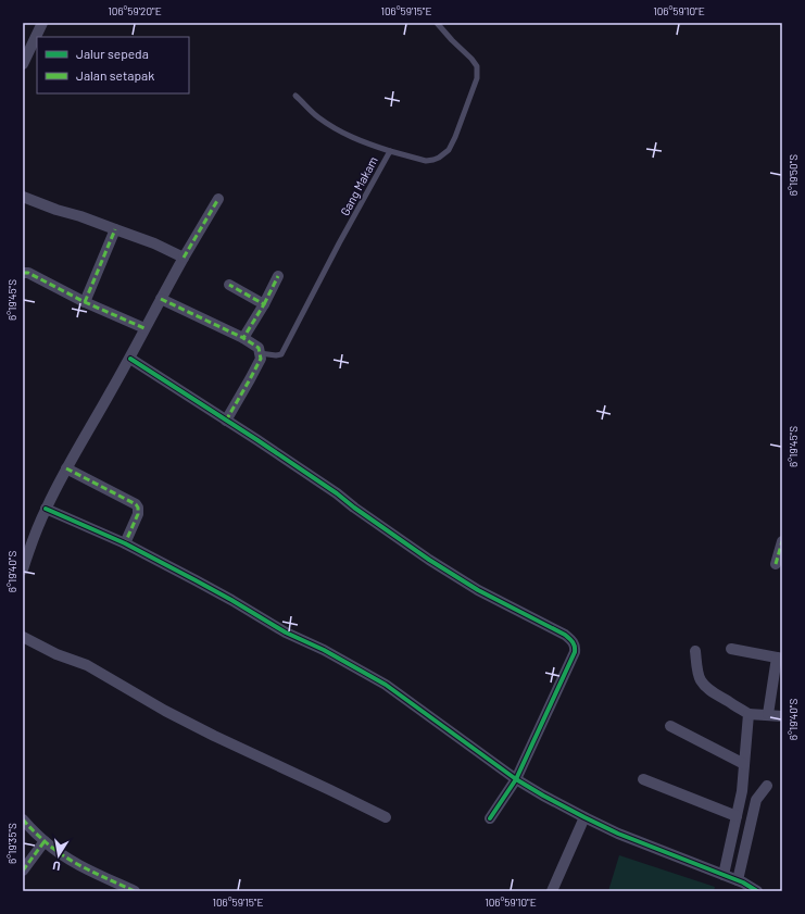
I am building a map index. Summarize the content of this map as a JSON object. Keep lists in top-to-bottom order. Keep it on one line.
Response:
{"streets":{"lane":["Gang Makam"]},"legend":["Jalur sepeda","Jalan setapak"],"north":"bottom","coordinates":["106°59'20\"E","106°59'15\"E","106°59'10\"E","6°19'50\"S","6°19'45\"S","6°19'40\"S","6°19'35\"S"]}
